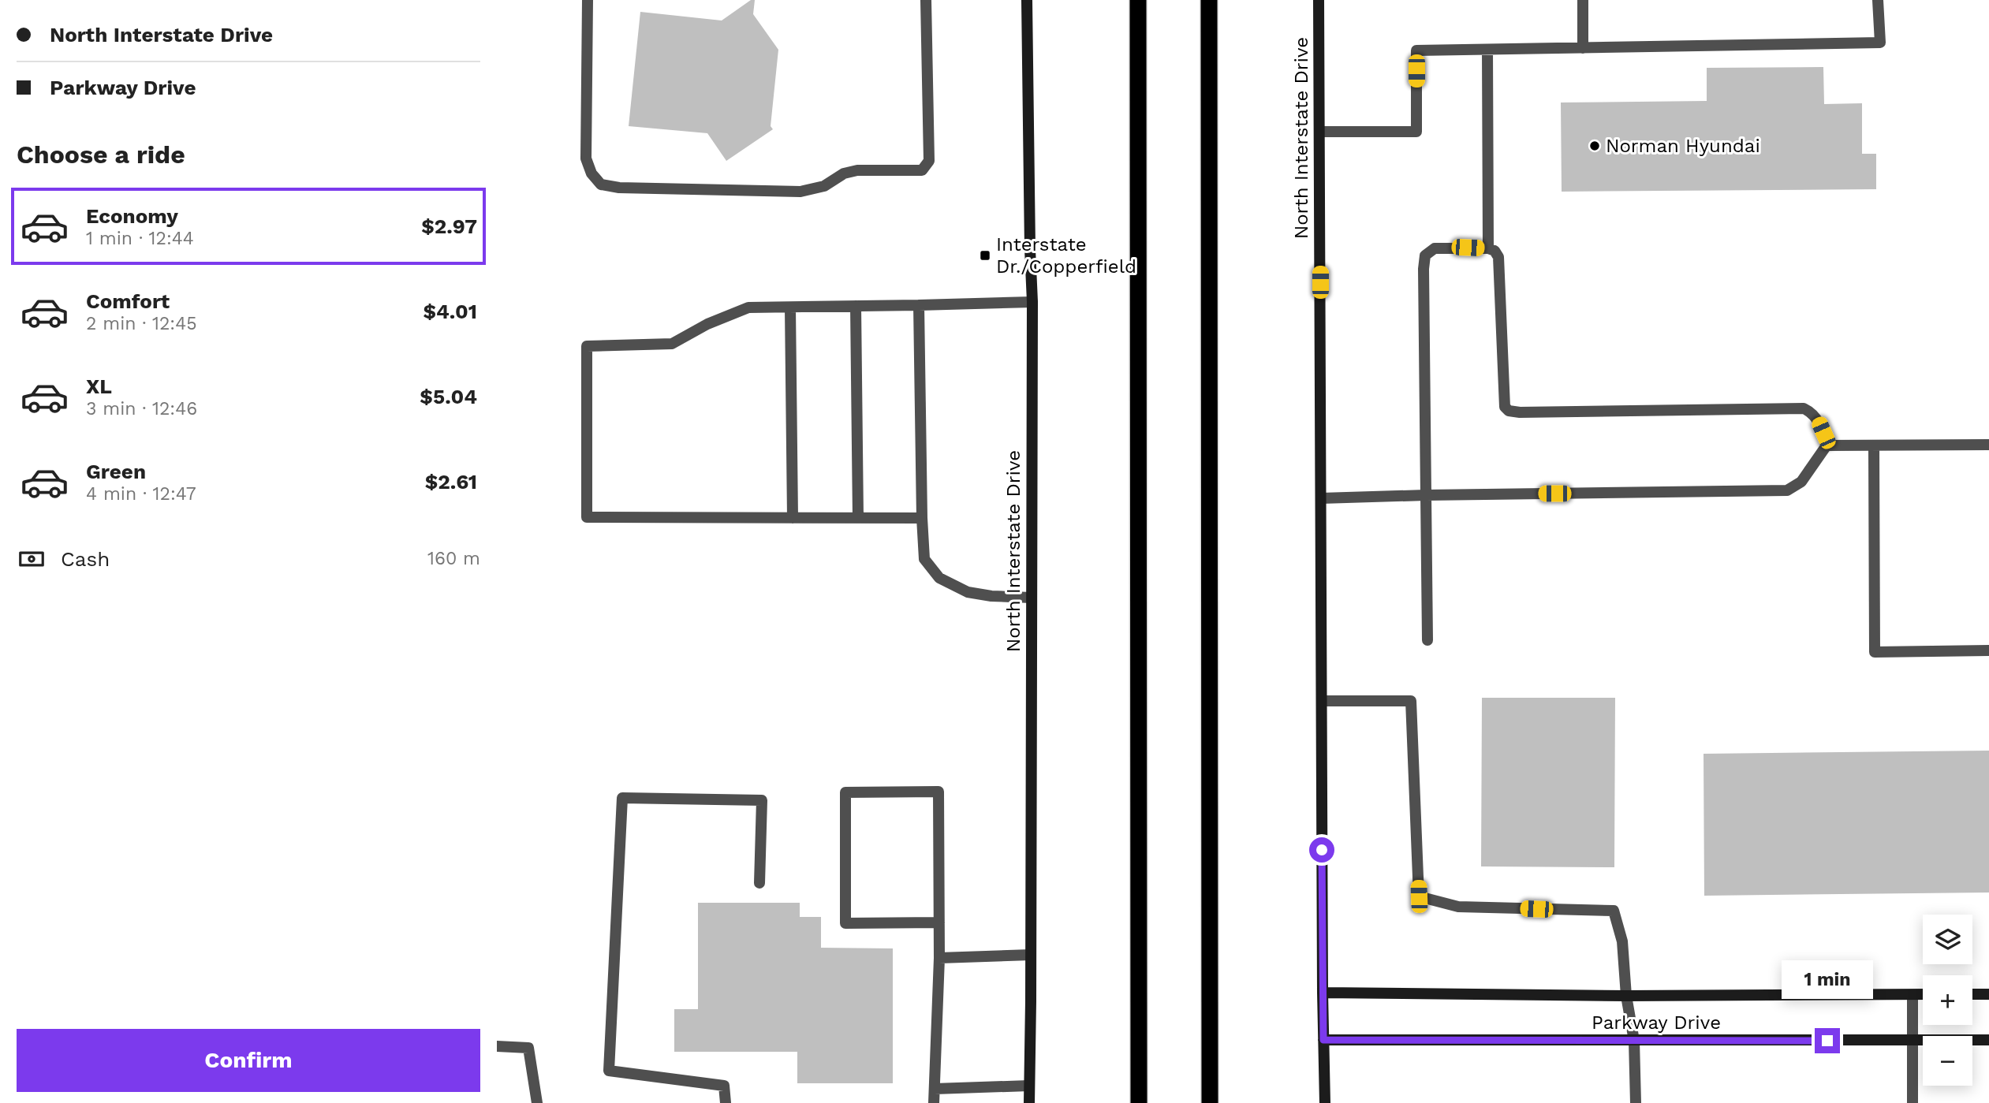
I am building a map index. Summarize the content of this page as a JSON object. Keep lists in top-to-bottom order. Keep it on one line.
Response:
{"streets":{"main road":["North Interstate Drive","Parkway Drive"]},"crossings":[["North Interstate Drive","Parkway Drive"]],"places":{"other":["Norman Hyundai"],"transit":["Interstate Dr./Copperfield"]},"page":{"banner":["North Interstate Drive","Parkway Drive"],"heading":"Choose a ride","list":[{"name":"Economy","note":"1 min · 12:44","value":"$2.97"},{"name":"Comfort","note":"2 min · 12:45","value":"$4.01"},{"name":"XL","note":"3 min · 12:46","value":"$5.04"},{"name":"Green","note":"4 min · 12:47","value":"$2.61"}],"pay":["Cash","160 m"],"map_buttons":["+","−"],"bubble":"1 min","buttons":"Confirm"}}
